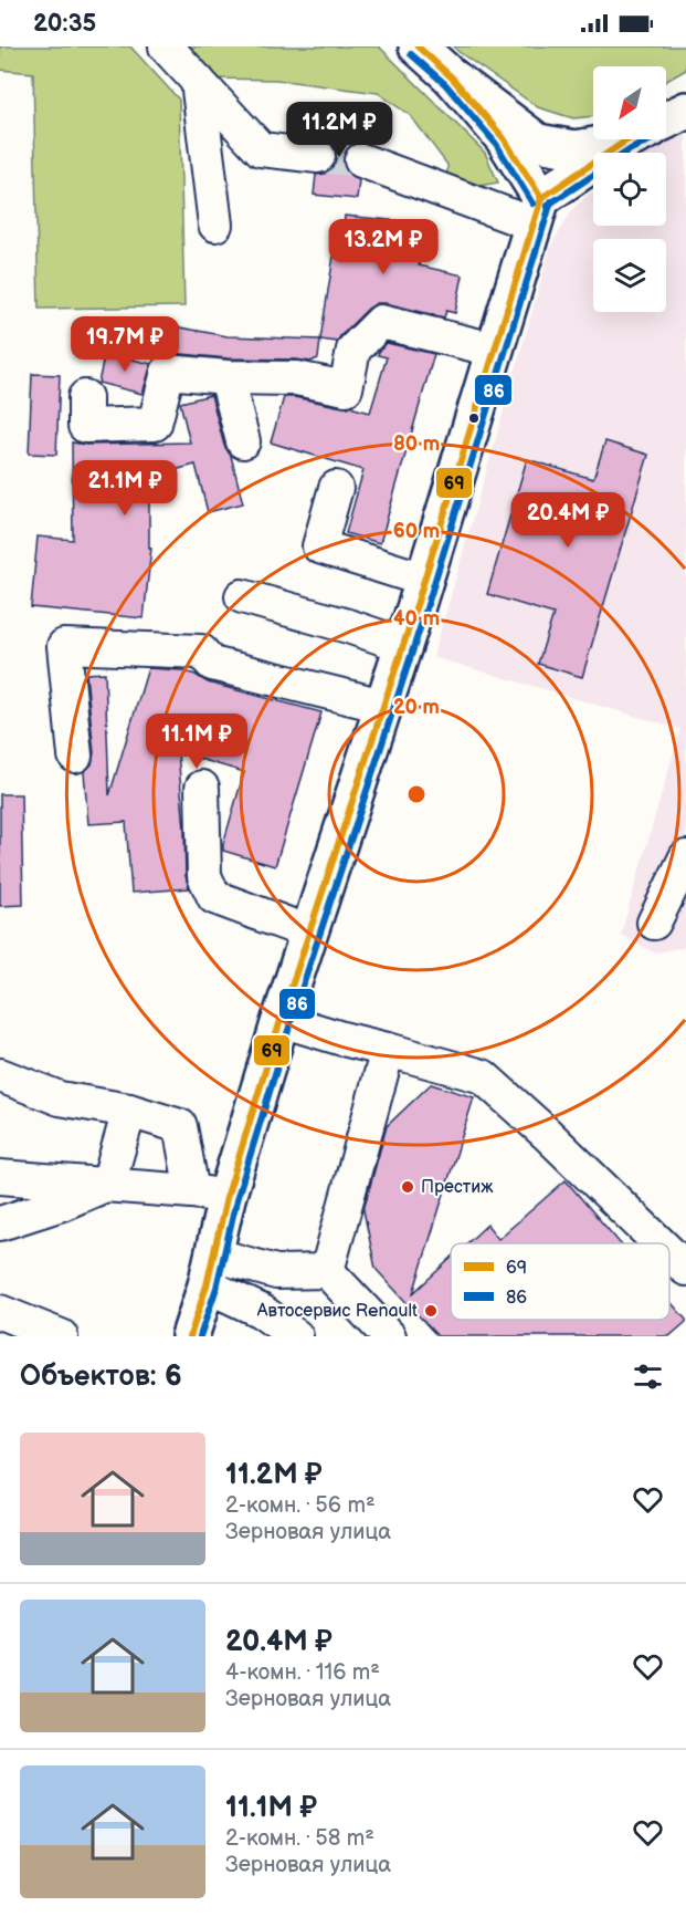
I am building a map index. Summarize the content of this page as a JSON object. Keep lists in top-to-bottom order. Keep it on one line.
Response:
{"places":["Престиж","Автосервис Renault"],"lines":["transit line 69","transit line 86"],"legend":["69","86"],"north":"bottom left","page":{"status":"20:35","price":["11.2M ₽","13.2M ₽","19.7M ₽","21.1M ₽","20.4M ₽","11.1M ₽"],"heading":"Объектов: 6","list":[{"name":"11.2M ₽","note":"2-комн. · 56 m² · Зерновая улица"},{"name":"20.4M ₽","note":"4-комн. · 116 m² · Зерновая улица"},{"name":"11.1M ₽","note":"2-комн. · 58 m² · Зерновая улица"}]},"rings":["80 m","60 m","40 m","20 m"]}
